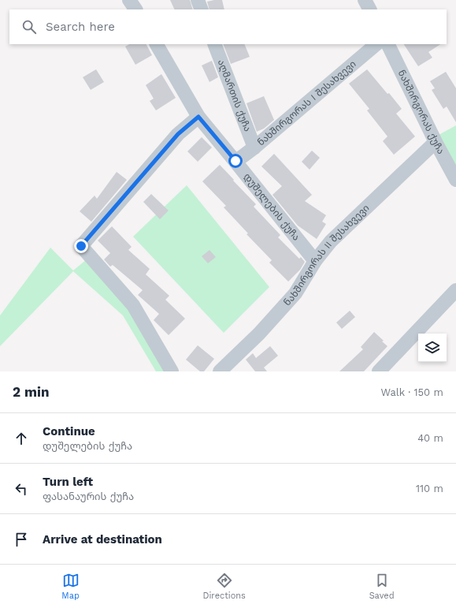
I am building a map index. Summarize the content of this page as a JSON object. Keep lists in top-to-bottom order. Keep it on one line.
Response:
{"streets":{"street":["აღმართის ქუჩა","ნახშირგორას I შესახვევი","ნახშირგორას ქუჩა","დუშელების ქუჩა","ნახშირგორას II შესახვევი"]},"crossings":[["აღმართის ქუჩა","ნახშირგორას I შესახვევი"],["ნახშირგორას I შესახვევი","დუშელების ქუჩა"],["ნახშირგორას ქუჩა","ნახშირგორას II შესახვევი"],["დუშელების ქუჩა","ნახშირგორას II შესახვევი"]],"page":{"search":"Search here","heading":["2 min","Walk · 150 m"],"list":[["Continue","დუშელების ქუჩა","40 m"],["Turn left","ფასანაურის ქუჩა","110 m"],"Arrive at destination"],"nav":["Map","Directions","Saved"]}}
